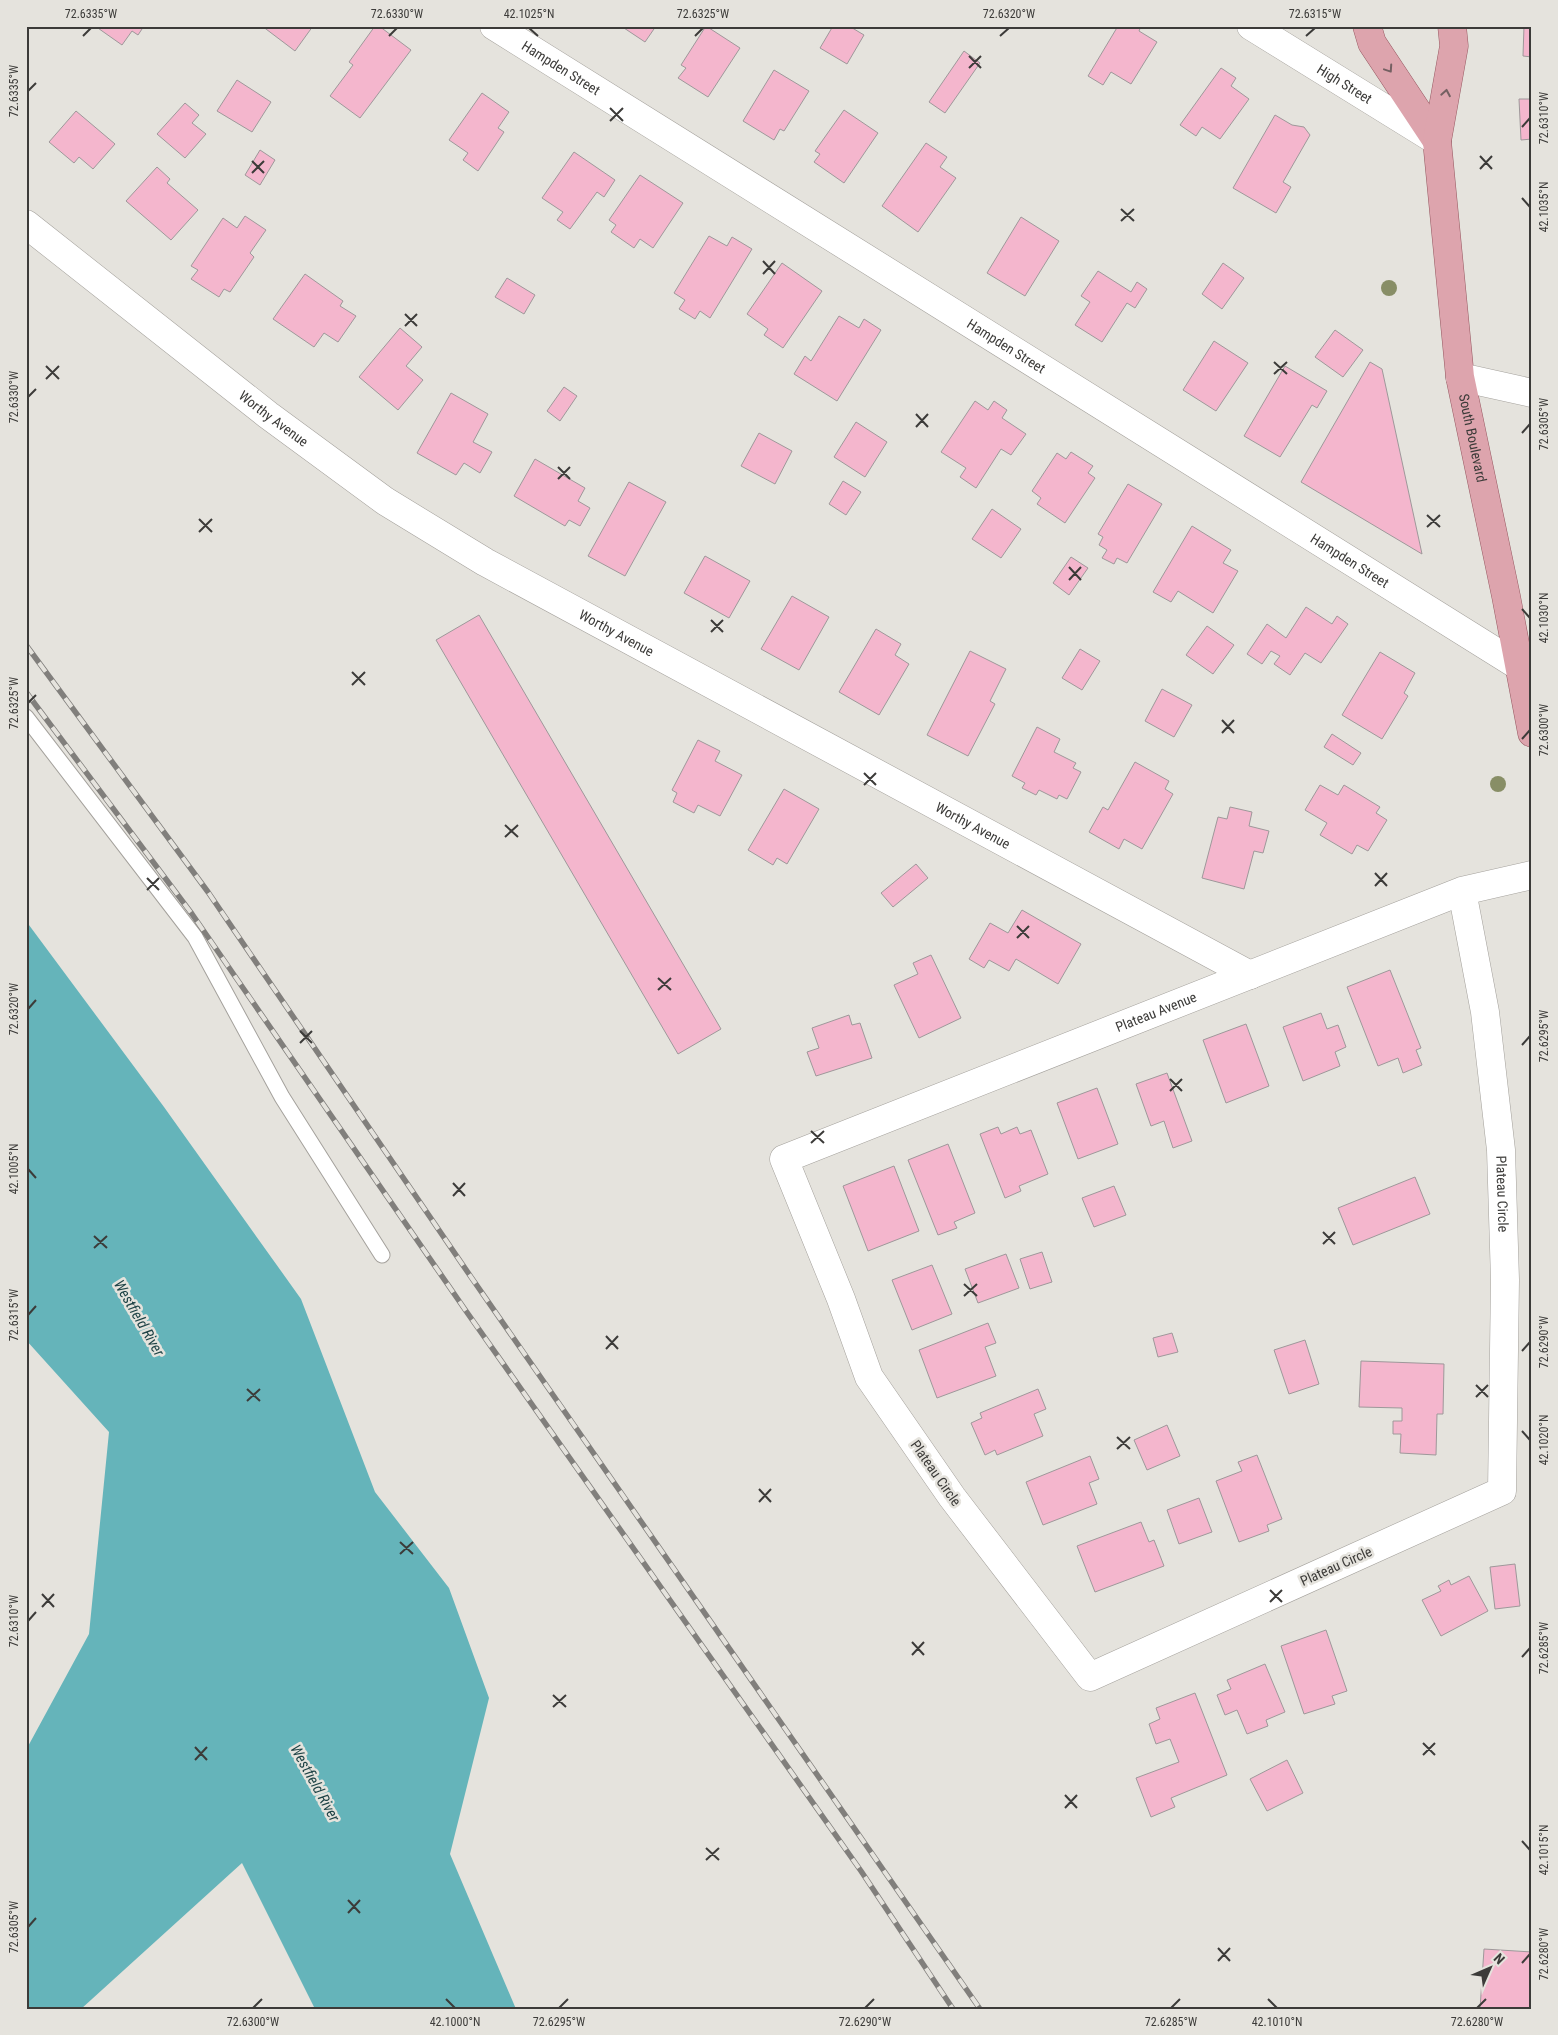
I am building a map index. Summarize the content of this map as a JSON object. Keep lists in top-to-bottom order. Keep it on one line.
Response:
{"streets":{"main road":["South Boulevard"],"street":["Hampden Street","High Street","Worthy Avenue","Plateau Avenue","Plateau Circle"]},"crossings":[["Hampden Street","South Boulevard"],["High Street","South Boulevard"],["Worthy Avenue","Plateau Avenue"],["Plateau Avenue","Plateau Circle"]],"water":["Westfield River"],"north":"top right","coordinates":["72.6335°W","72.6330°W","42.1025°N","72.6325°W","72.6320°W","72.6315°W","72.6310°W","42.1035°N","72.6305°W","42.1030°N","72.6300°W","72.6295°W","42.1005°N","72.6290°W","42.1020°N","72.6285°W","42.1015°N","72.6280°W","42.1000°N","42.1010°N"]}
